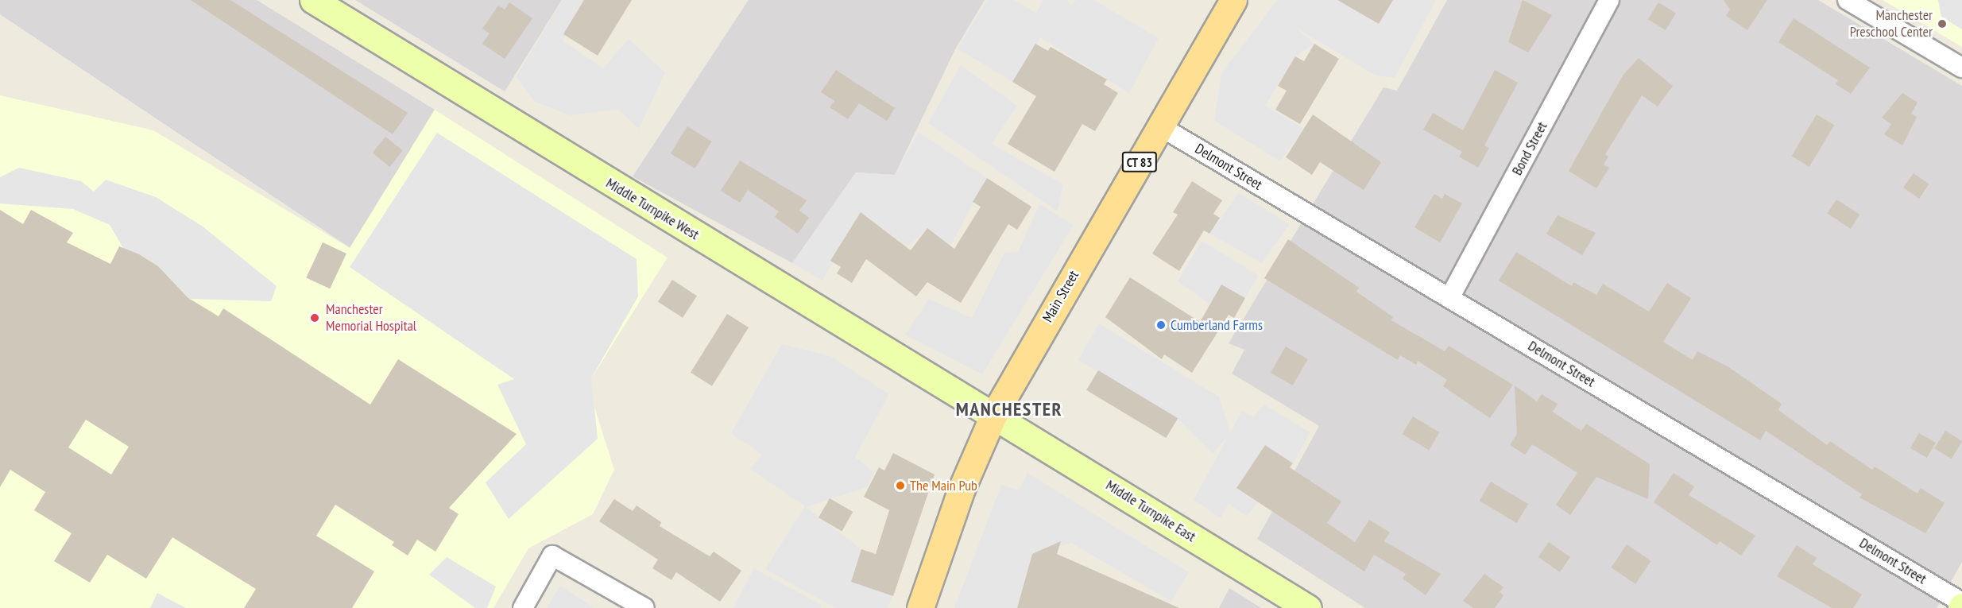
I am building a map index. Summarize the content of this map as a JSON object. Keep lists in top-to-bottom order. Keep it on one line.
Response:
{"streets":{"main road":["CT 83","Middle Turnpike West","Main Street","Middle Turnpike East"],"street":["Bond Street","Delmont Street"]},"crossings":[["Bond Street","Delmont Street"],["Delmont Street","Main Street"],["Middle Turnpike West","Main Street"],["Middle Turnpike West","Middle Turnpike East"],["Main Street","Middle Turnpike East"]],"districts":["MANCHESTER"],"places":["Manchester Preschool Center","Manchester Memorial Hospital","Cumberland Farms","The Main Pub"]}
